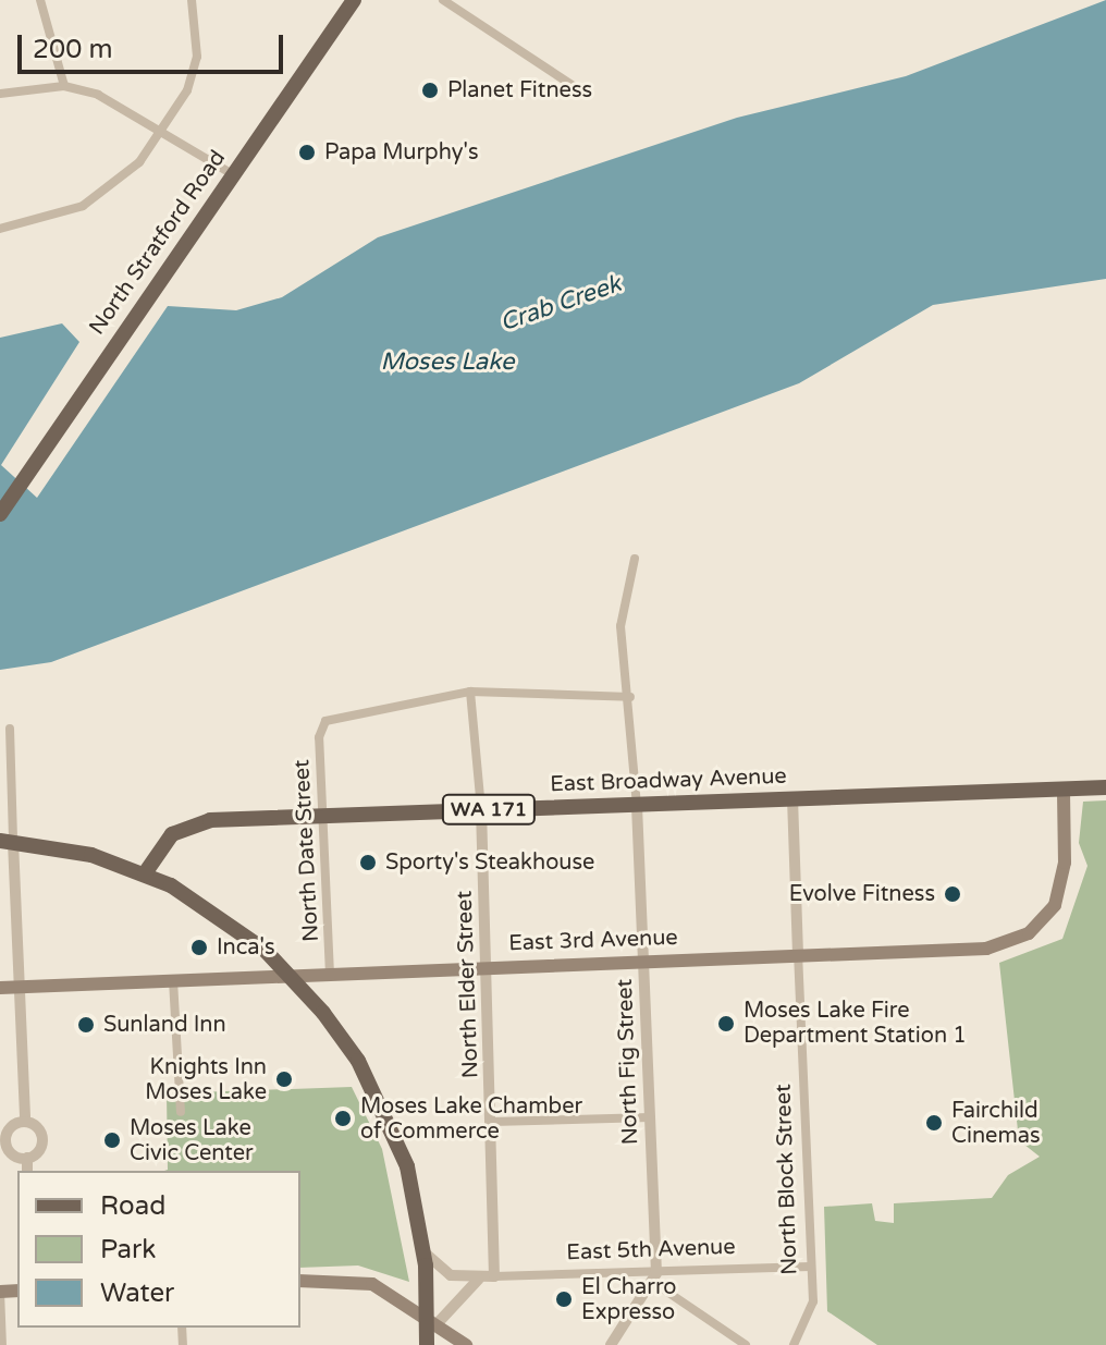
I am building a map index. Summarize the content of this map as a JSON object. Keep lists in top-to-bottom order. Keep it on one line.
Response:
{"streets":{"main road":["North Stratford Road","East Broadway Avenue","WA 171","East 3rd Avenue"],"street":["North Date Street","North Elder Street","North Fig Street","North Block Street","East 5th Avenue"]},"crossings":[["East Broadway Avenue","North Date Street"],["East Broadway Avenue","East 3rd Avenue"],["East Broadway Avenue","North Elder Street"],["East Broadway Avenue","North Fig Street"],["East Broadway Avenue","North Block Street"],["North Date Street","East 3rd Avenue"],["North Date Street","North Elder Street"],["East 3rd Avenue","North Elder Street"],["East 3rd Avenue","North Fig Street"],["East 3rd Avenue","North Block Street"],["North Elder Street","East 5th Avenue"],["North Fig Street","East 5th Avenue"],["North Block Street","East 5th Avenue"]],"water":["Crab Creek","Moses Lake"],"places":["Planet Fitness","Papa Murphy's","Sporty's Steakhouse","Evolve Fitness","Inca's","Moses Lake Fire Department Station 1","Sunland Inn","Knights Inn Moses Lake","Moses Lake Chamber of Commerce","Fairchild Cinemas","Moses Lake Civic Center","El Charro Expresso"],"legend":["Road","Park","Water"],"scale_bar":"200 m"}
